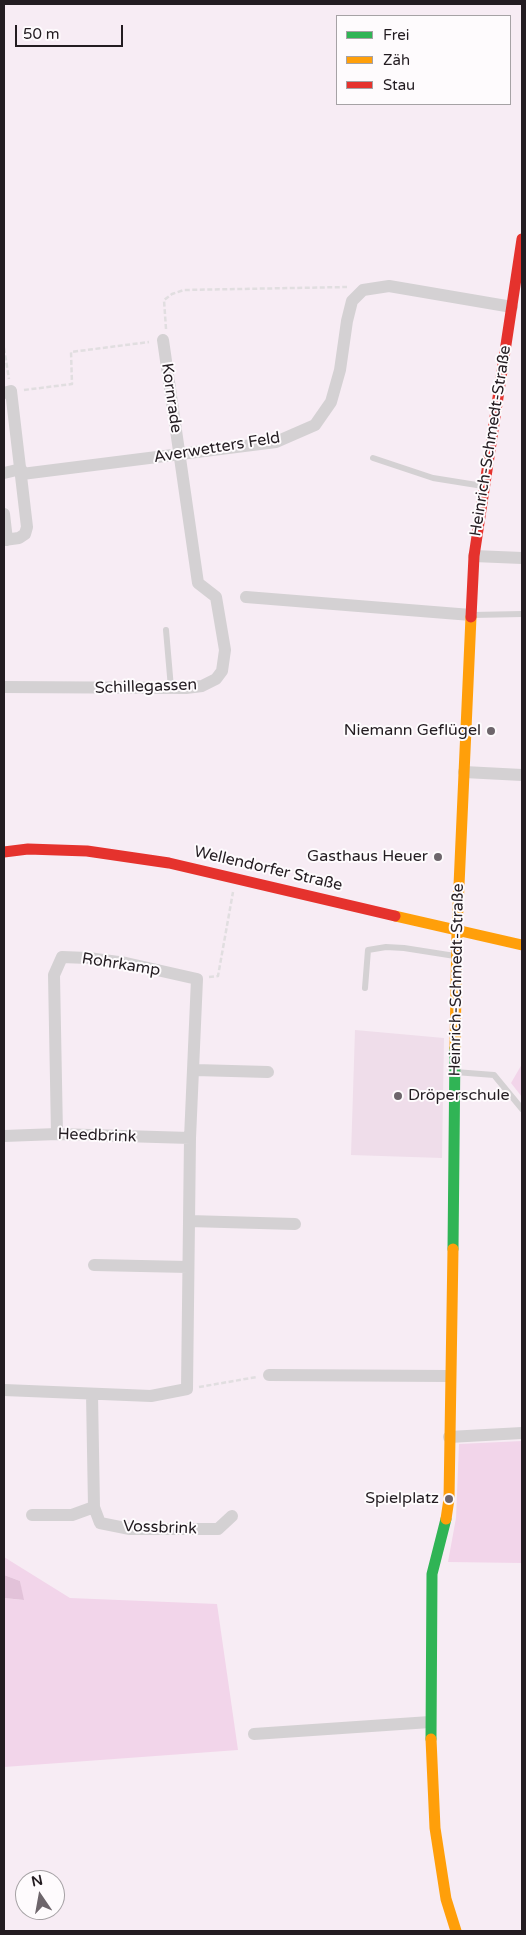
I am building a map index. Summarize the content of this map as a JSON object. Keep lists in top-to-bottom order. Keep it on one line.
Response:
{"streets":{"street":["Kornrade","Heinrich-Schmedt-Straße","Averwetters Feld","Schillegassen","Wellendorfer Straße","Rohrkamp","Heedbrink","Vossbrink"]},"crossings":[["Kornrade","Averwetters Feld"],["Kornrade","Schillegassen"],["Heinrich-Schmedt-Straße","Averwetters Feld"],["Heinrich-Schmedt-Straße","Wellendorfer Straße"],["Rohrkamp","Heedbrink"]],"places":["Niemann Geflügel","Gasthaus Heuer","Dröperschule","Spielplatz"],"legend":["Frei","Zäh","Stau"],"scale_bar":"50 m","north":"top"}
